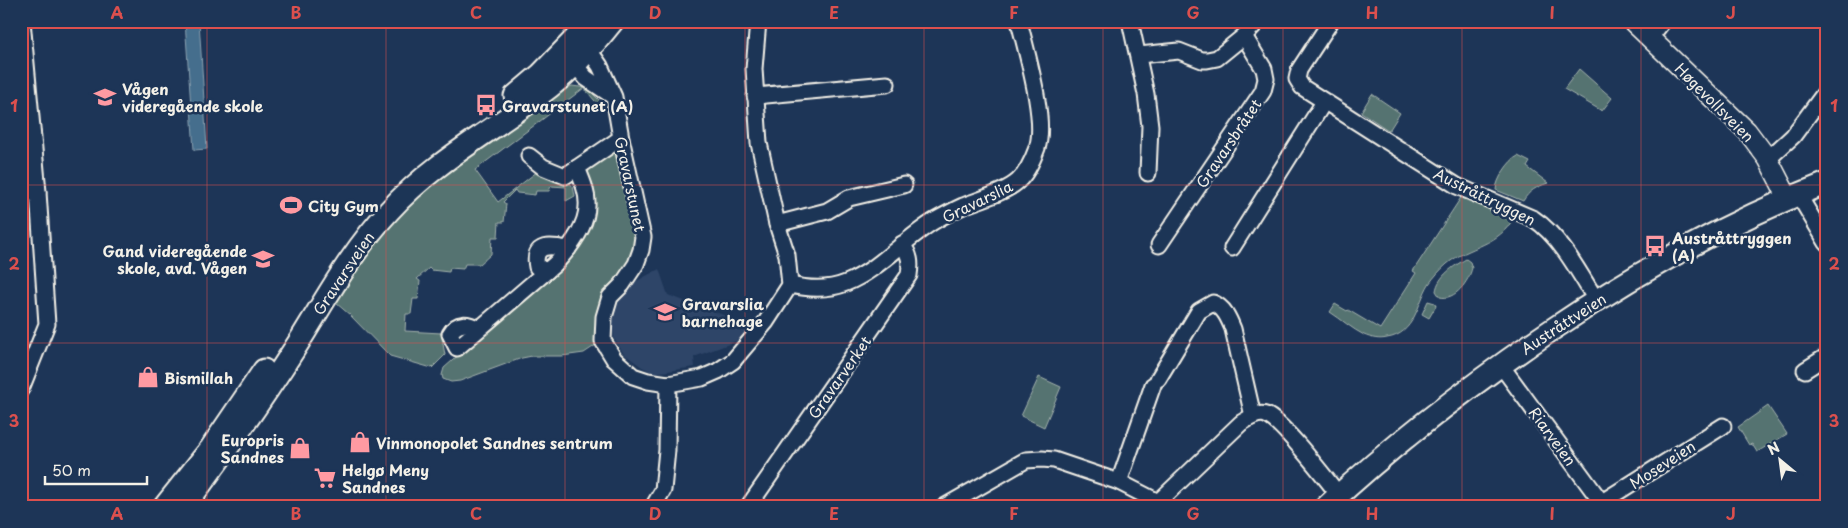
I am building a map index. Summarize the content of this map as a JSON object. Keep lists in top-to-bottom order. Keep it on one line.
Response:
{"streets":{"main road":["Gravarsveien","Austråttveien"],"street":["Høgevollsveien","Gravarsbråtet","Gravarstunet","Austråttryggen","Gravarslia","Gravarverket","Riarveien","Moseveien"]},"crossings":[["Høgevollsveien","Austråttveien"],["Gravarstunet","Gravarslia"],["Gravarstunet","Gravarsveien"],["Austråttryggen","Austråttveien"],["Gravarslia","Gravarverket"],["Austråttveien","Riarveien"],["Riarveien","Moseveien"]],"places":{"school or university":["Vågen videregående skole","Gand videregående skole, avd. Vågen","Gravarslia barnehage"],"bus stop":["Gravarstunet (A)","Austråttryggen (A)"],"sports":["City Gym"],"shop":["Bismillah","Vinmonopolet Sandnes sentrum","Europris Sandnes"],"supermarket":["Helgø Meny Sandnes"]},"scale_bar":"50 m","north":"top left","grid":{"columns":["A","B","C","D","E","F","G","H","I","J"],"rows":["1","2","3"]}}
